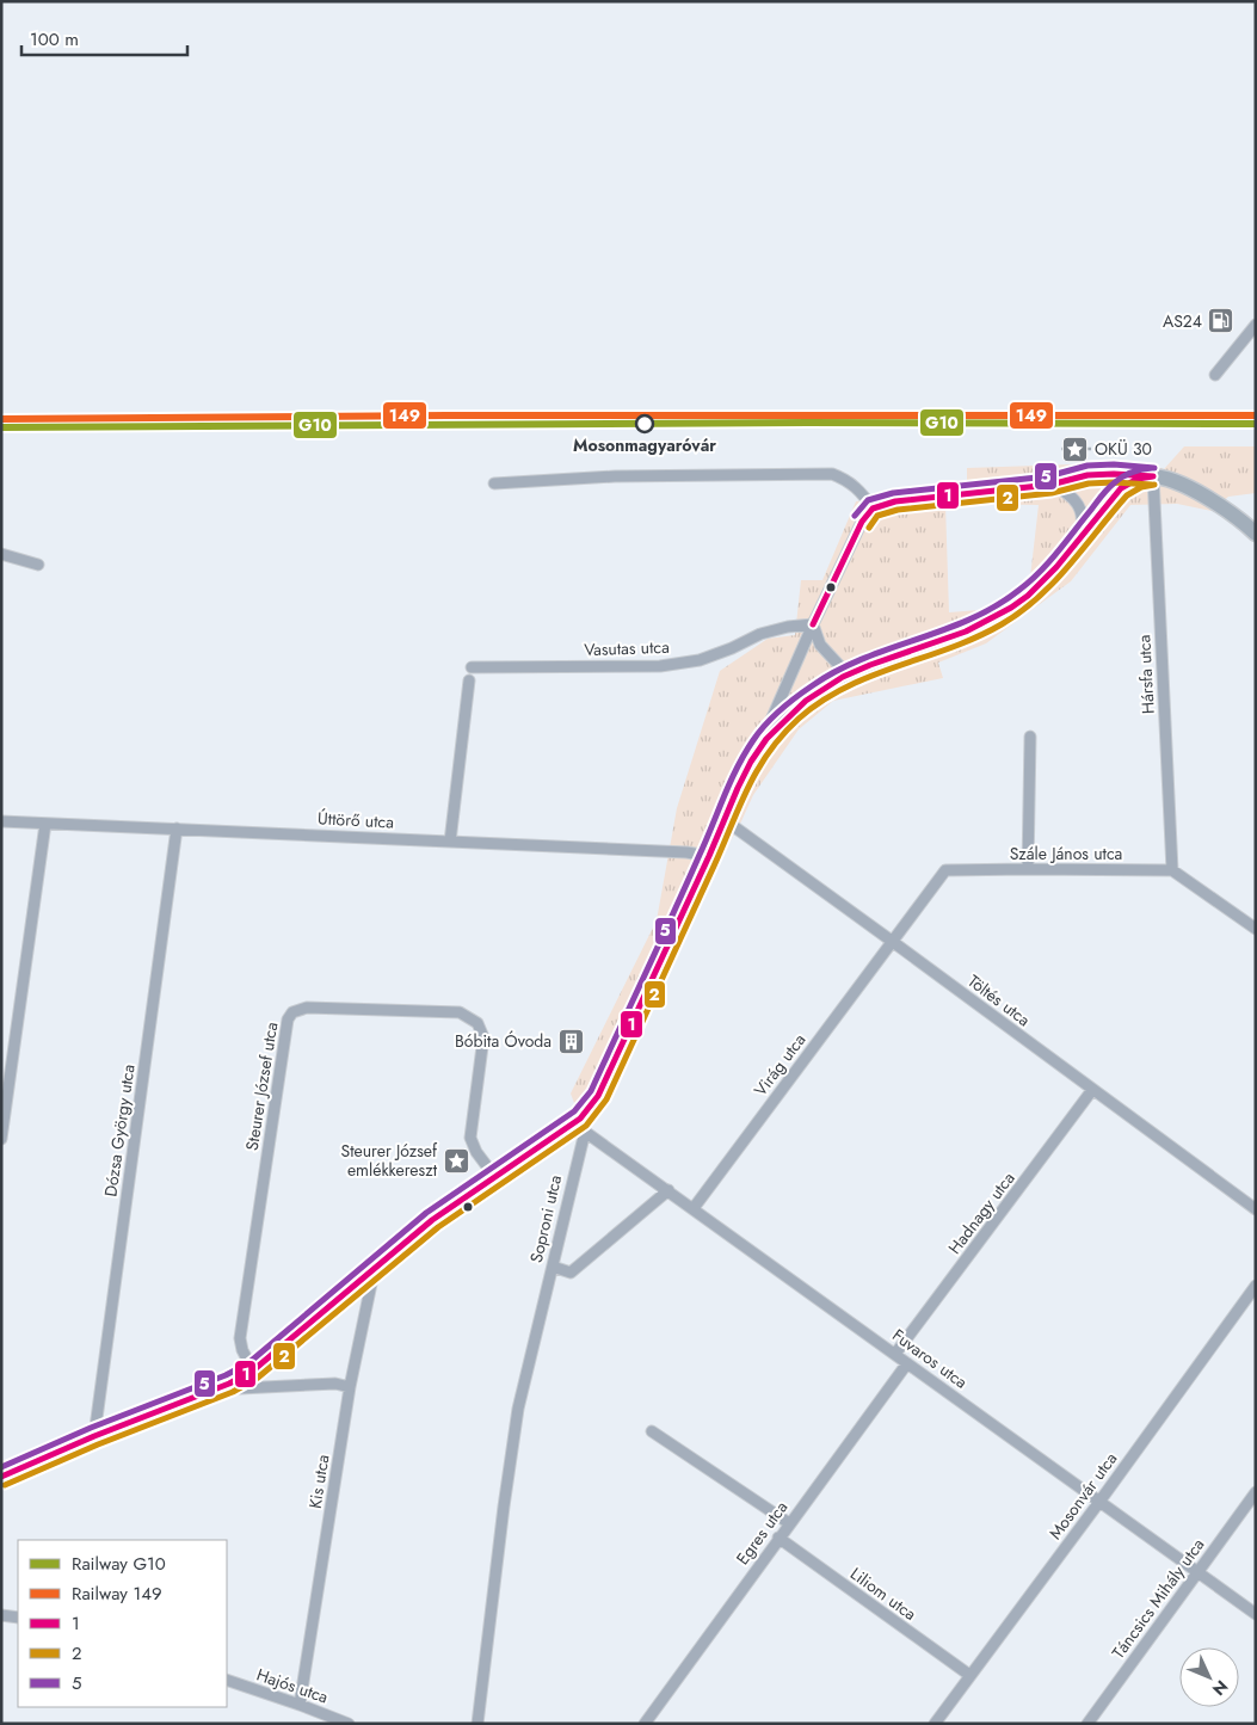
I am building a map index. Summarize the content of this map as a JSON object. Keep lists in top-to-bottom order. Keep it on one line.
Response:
{"streets":{"street":["Vasutas utca","Hársfa utca","Úttörő utca","Szále János utca","Töltés utca","Virág utca","Steurer József utca","Dózsa György utca","Hadnagy utca","Soproni utca","Fuvaros utca","Kis utca","Mosonvár utca","Egres utca","Liliom utca","Táncsics Mihály utca","Hajós utca"]},"crossings":[["Hársfa utca","Szále János utca"],["Hársfa utca","Soproni utca"],["Úttörő utca","Dózsa György utca"],["Úttörő utca","Soproni utca"],["Szále János utca","Töltés utca"],["Szále János utca","Virág utca"],["Töltés utca","Virág utca"],["Töltés utca","Hadnagy utca"],["Töltés utca","Soproni utca"],["Virág utca","Fuvaros utca"],["Hadnagy utca","Fuvaros utca"],["Soproni utca","Fuvaros utca"],["Fuvaros utca","Mosonvár utca"],["Fuvaros utca","Egres utca"],["Fuvaros utca","Táncsics Mihály utca"],["Kis utca","Hajós utca"],["Mosonvár utca","Liliom utca"],["Egres utca","Liliom utca"]],"places":{"fuel station":["AS24"],"other":["Mosonmagyaróvár"],"place":["OKÜ 30","Steurer József emlékkereszt"],"building":["Bóbita Óvoda"]},"lines":["rail line 149","rail line G10","transit line 5","transit line 1","transit line 2"],"legend":["Railway G10","Railway 149","1","2","5"],"scale_bar":"100 m","north":"bottom right"}
